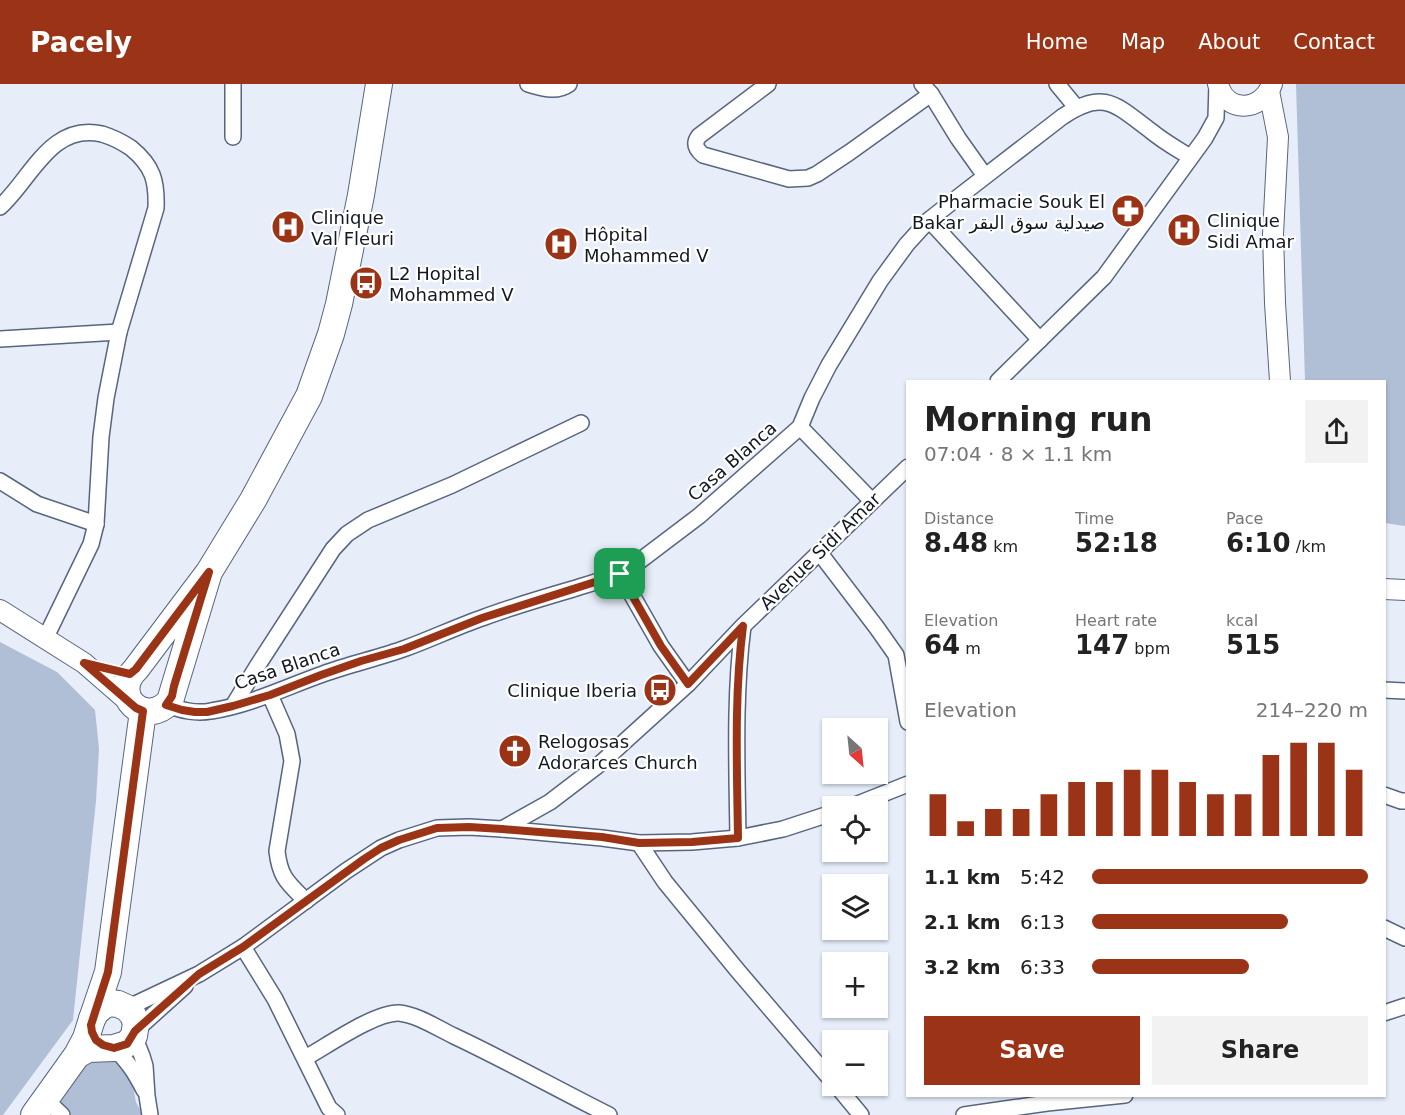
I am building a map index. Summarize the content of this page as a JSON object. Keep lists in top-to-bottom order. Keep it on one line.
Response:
{"streets":{"street":["Casa Blanca","Avenue Sidi Amar"]},"places":{"pharmacy":["Pharmacie Souk El Bakar صيدلية سوق البقر"],"hospital":["Clinique Val Fleuri","Clinique Sidi Amar","Hôpital Mohammed V"],"bus stop":["L2 Hopital Mohammed V","Clinique Iberia"],"church":["Relogosas Adorarces Church"]},"north":"bottom right","page":{"header":"Pacely","nav":["Home","Map","About","Contact"],"heading":["Morning run","07:04 · 8 × 1.1 km"],"stats":[["Distance","8.48 km"],["Time","52:18"],["Pace","6:10 /km"],["Elevation","64 m"],["Heart rate","147 bpm"],["kcal","515"]],"chart":["Elevation","214–220 m"],"map_buttons":["+","−"],"list":[{"name":"1.1 km","note":"5:42"},{"name":"2.1 km","note":"6:13"},{"name":"3.2 km","note":"6:33"}],"buttons":["Save","Share"]}}
